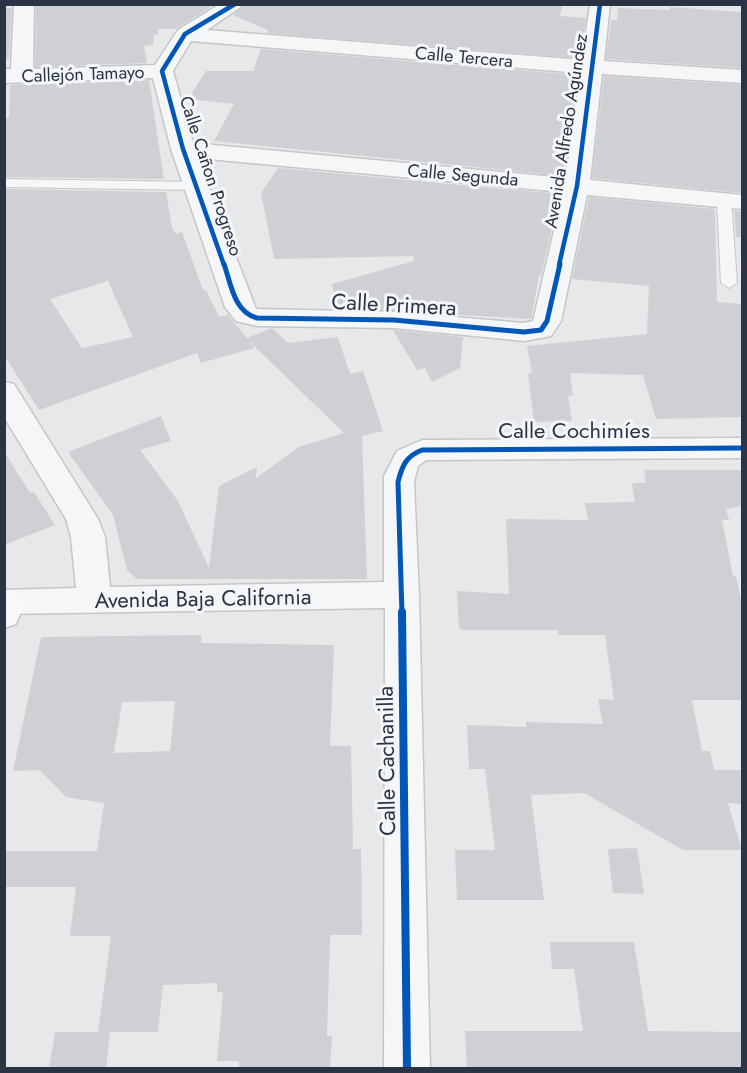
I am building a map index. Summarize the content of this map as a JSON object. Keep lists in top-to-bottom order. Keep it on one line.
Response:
{"streets":{"street":["Calle Tercera","Callejón Tamayo","Avenida Alfredo Agúndez","Calle Segunda","Calle Cañon Progreso","Calle Primera","Calle Cochimíes","Avenida Baja California","Calle Cachanilla"]},"crossings":[["Calle Tercera","Avenida Alfredo Agúndez"],["Calle Tercera","Calle Cañon Progreso"],["Callejón Tamayo","Calle Cañon Progreso"],["Avenida Alfredo Agúndez","Calle Segunda"],["Avenida Alfredo Agúndez","Calle Primera"],["Calle Segunda","Calle Cañon Progreso"],["Calle Cañon Progreso","Calle Primera"],["Calle Cochimíes","Calle Cachanilla"],["Avenida Baja California","Calle Cachanilla"]]}
